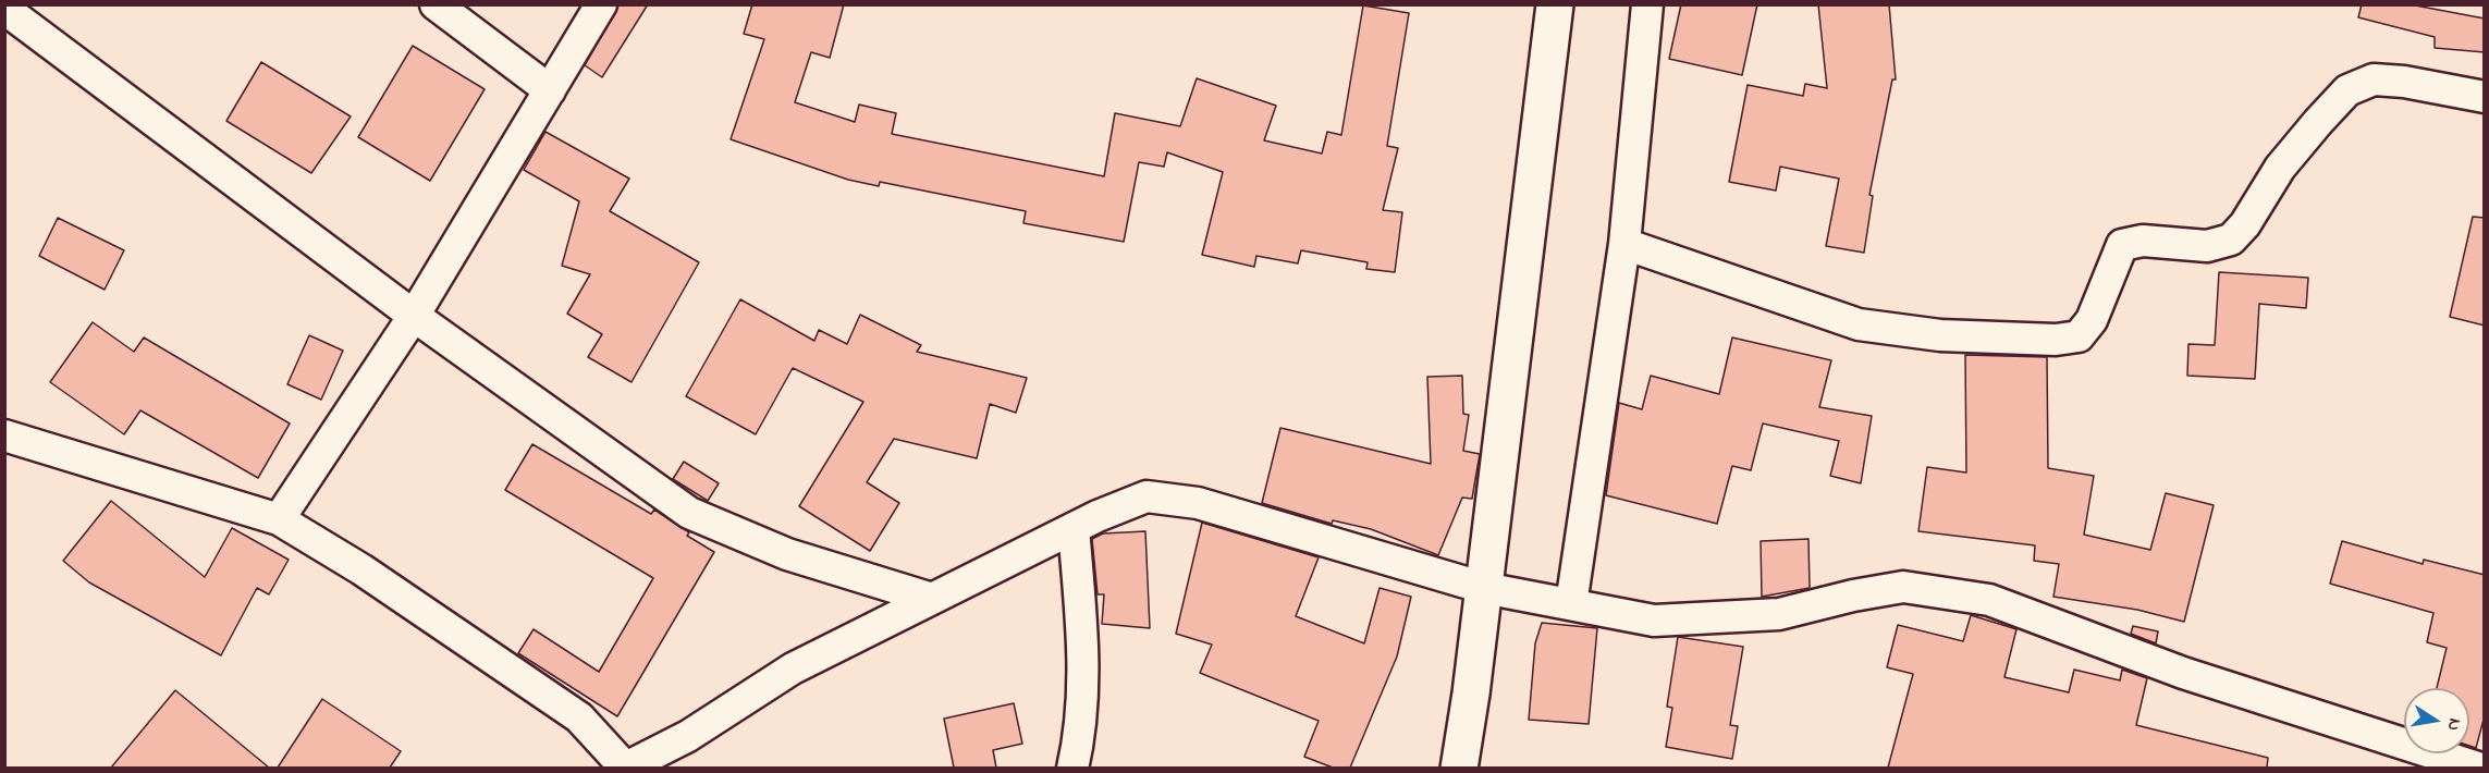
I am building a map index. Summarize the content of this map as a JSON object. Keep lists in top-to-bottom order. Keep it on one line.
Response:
{"north":"right"}
